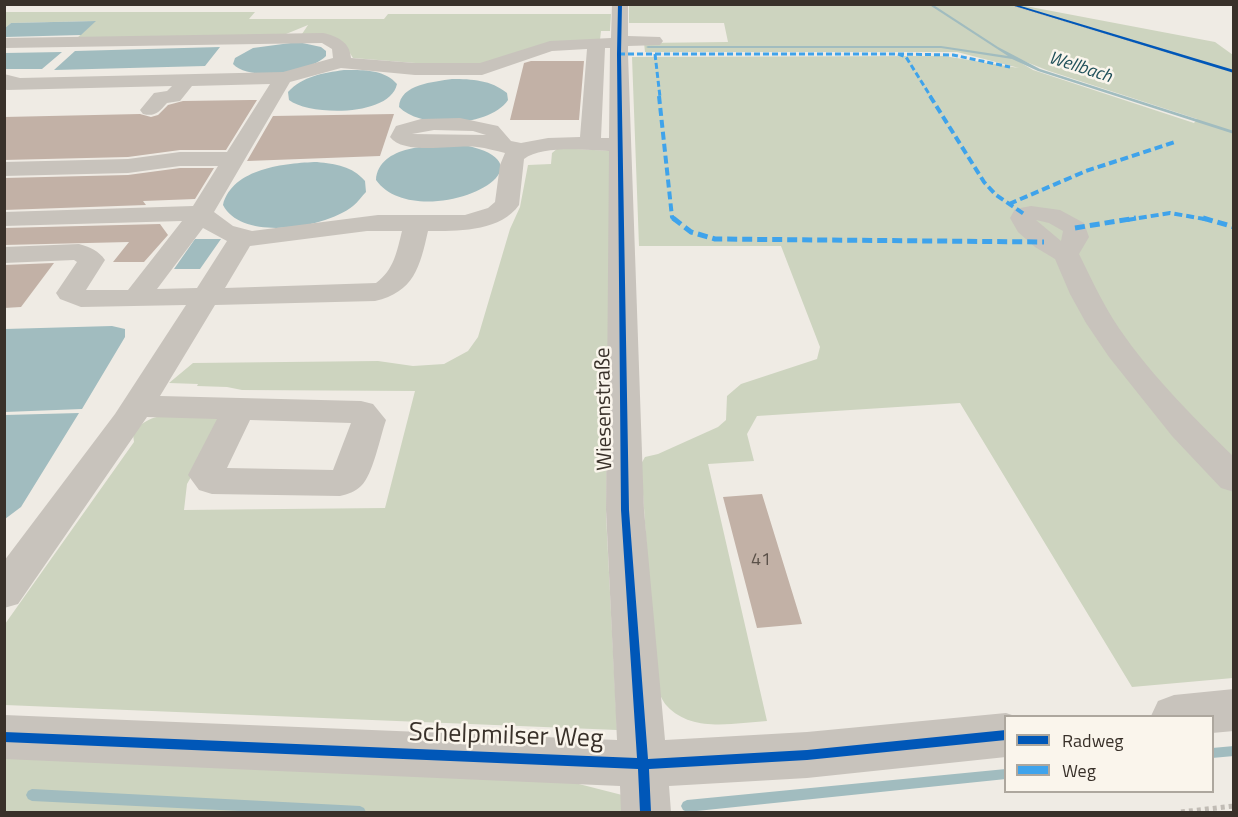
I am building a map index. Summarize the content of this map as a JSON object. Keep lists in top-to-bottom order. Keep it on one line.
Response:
{"streets":{"street":["Wiesenstraße","Schelpmilser Weg"]},"crossings":[["Wiesenstraße","Schelpmilser Weg"]],"water":["Wellbach"],"house_numbers":["41"],"legend":["Radweg","Weg"]}
